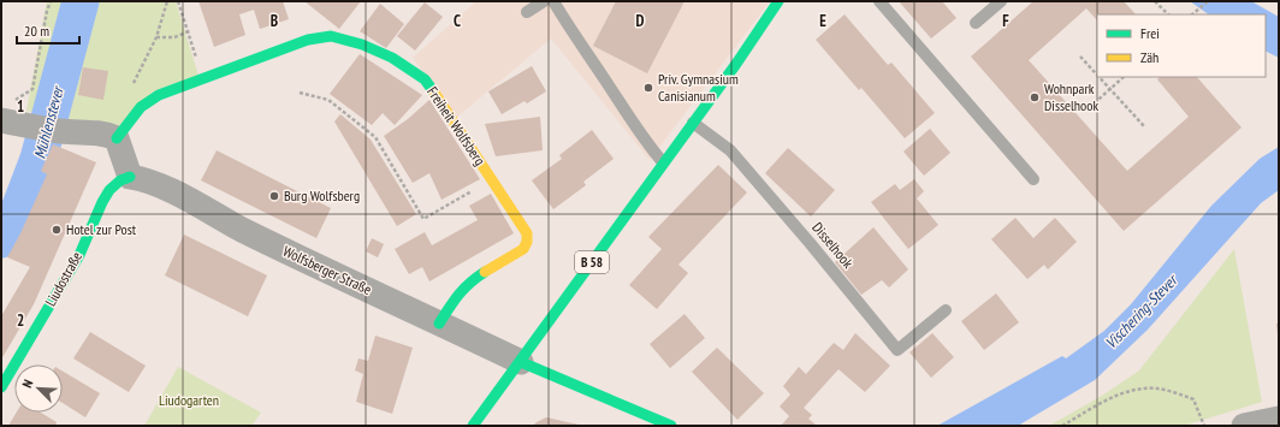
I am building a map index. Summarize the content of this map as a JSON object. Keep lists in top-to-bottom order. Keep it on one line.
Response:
{"streets":{"street":["Freiheit Wolfsberg","B 58","Wolfsberger Straße","Liudostraße"],"lane":["Disselhook"]},"crossings":[["Freiheit Wolfsberg","Wolfsberger Straße"],["Disselhook","B 58"],["B 58","Wolfsberger Straße"],["Wolfsberger Straße","Liudostraße"]],"water":["Mühlenstever","Vischering-Stever"],"parks":["Liudogarten"],"places":["Priv. Gymnasium Canisianum","Wohnpark Disselhook","Burg Wolfsberg","Hotel zur Post"],"legend":["Frei","Zäh"],"scale_bar":"20 m","north":"top left","grid":{"columns":["B","C","D","E","F"],"rows":["1","2"]}}
